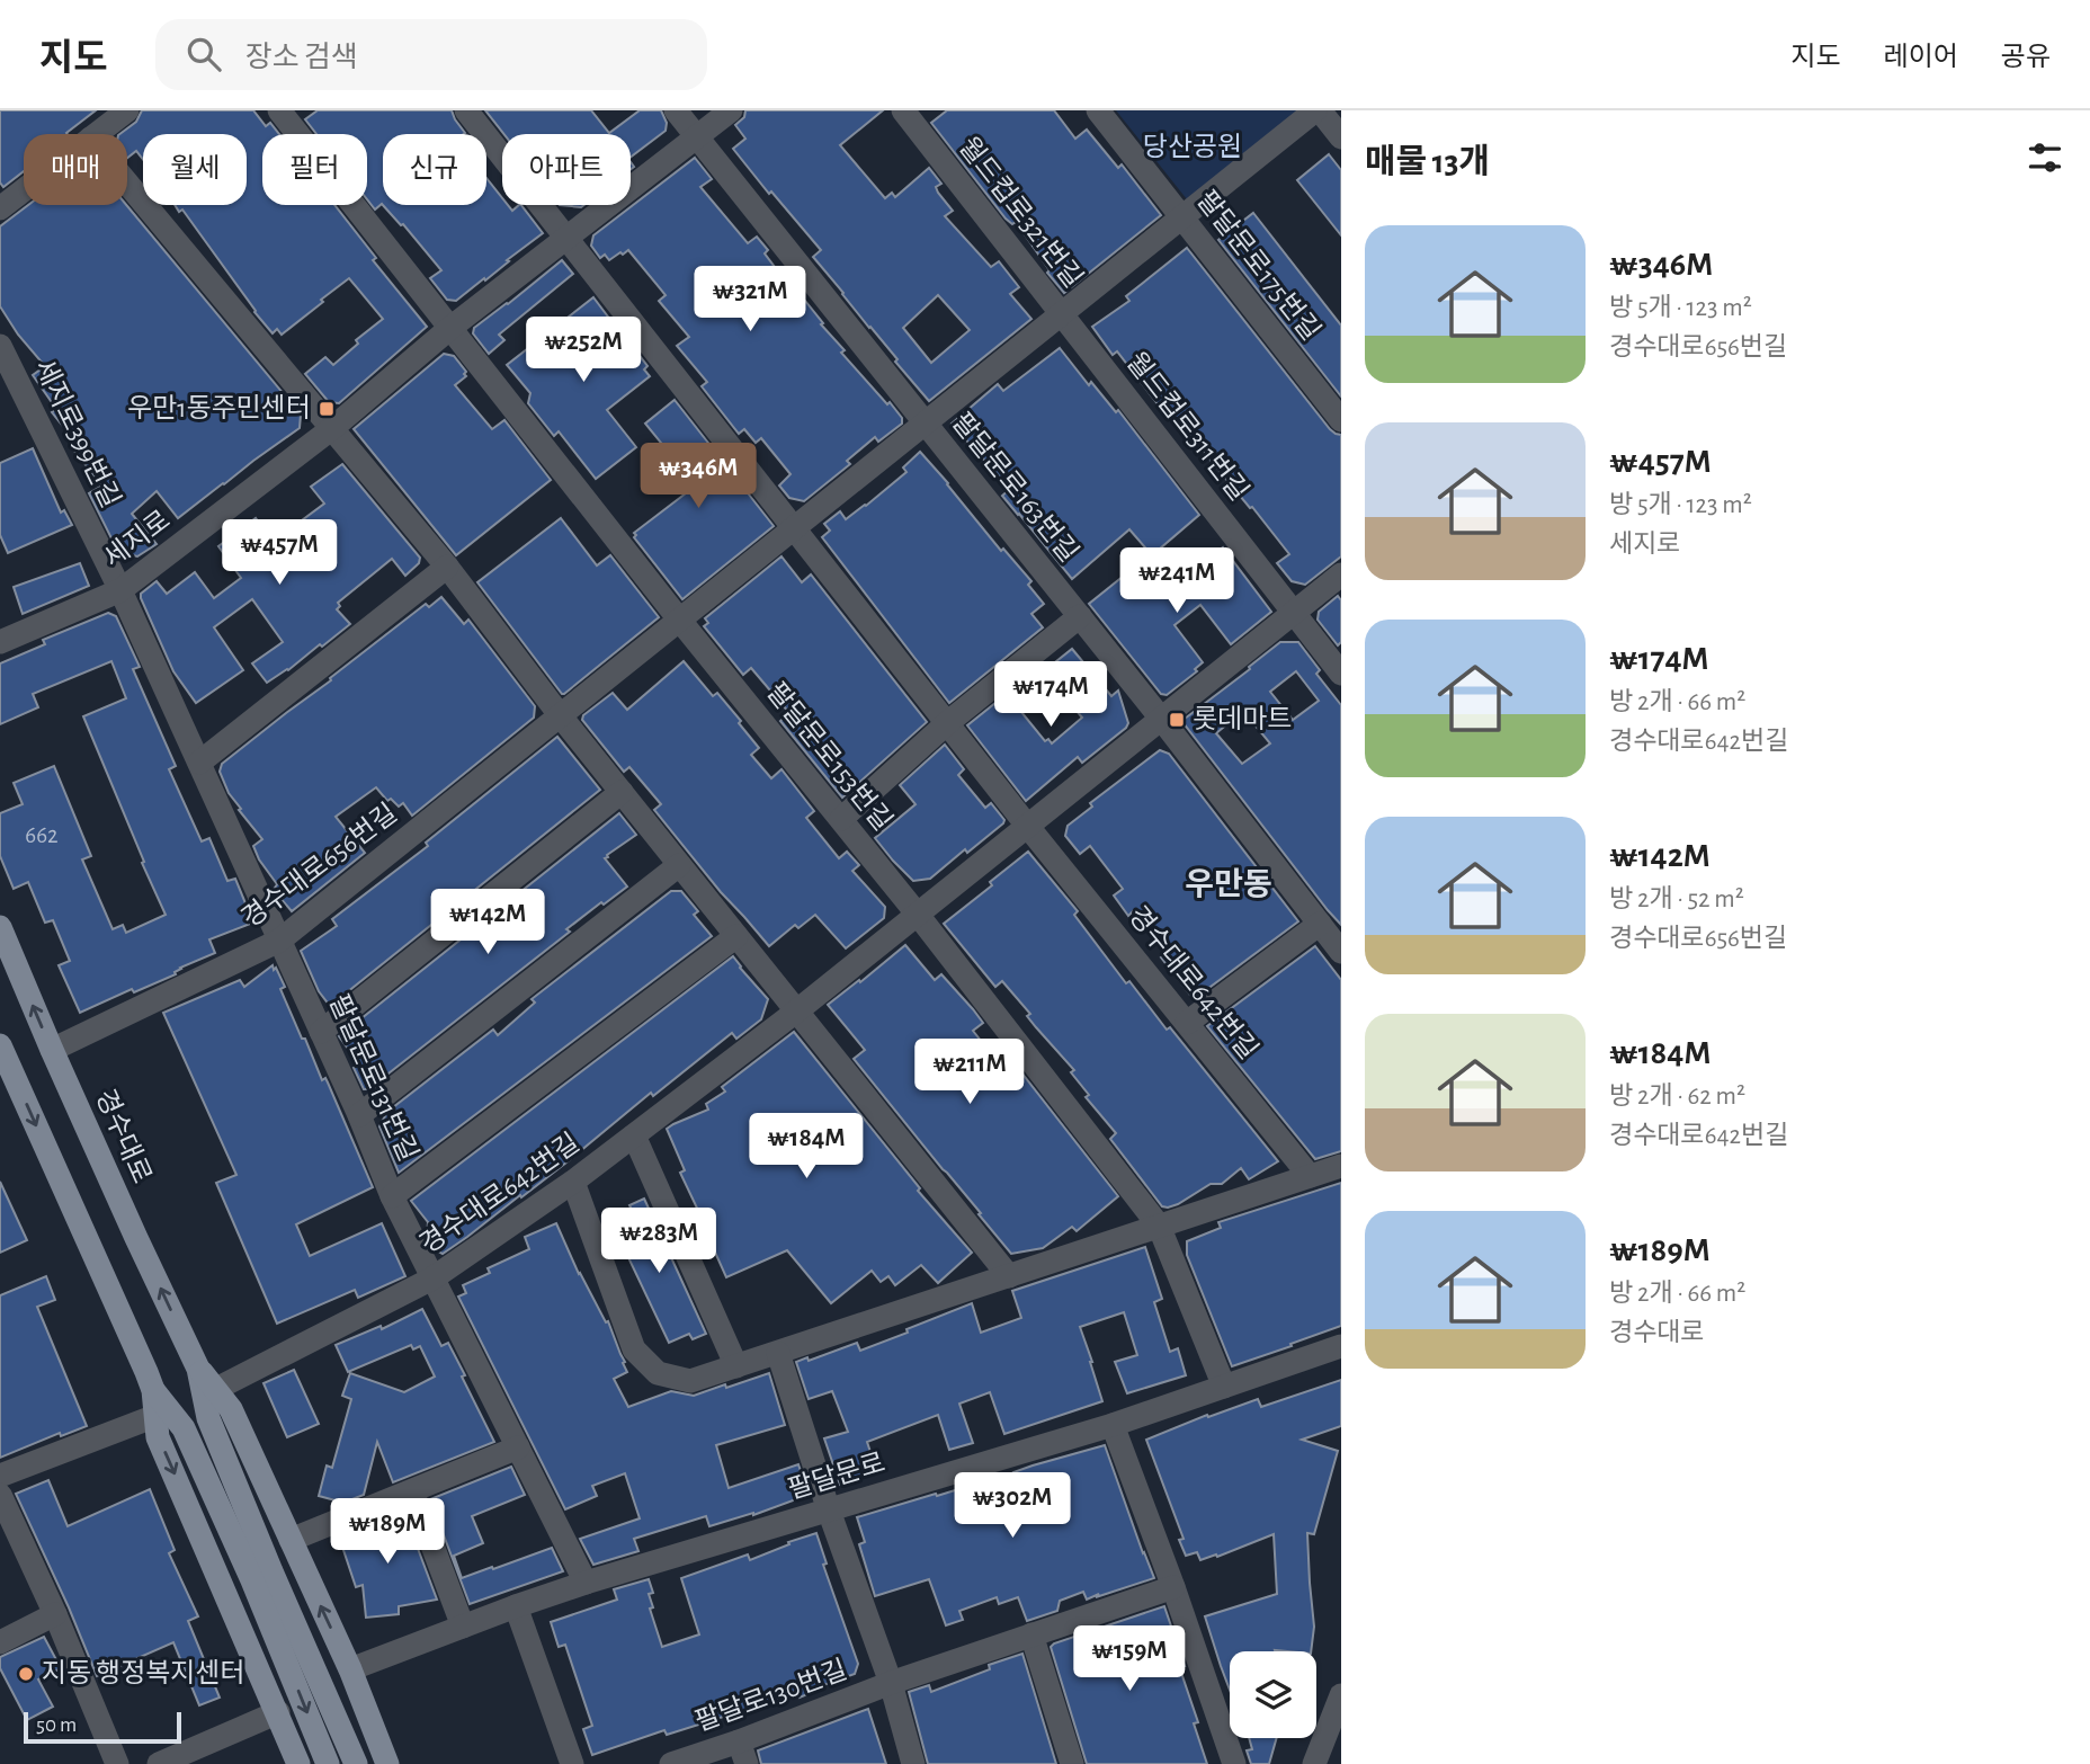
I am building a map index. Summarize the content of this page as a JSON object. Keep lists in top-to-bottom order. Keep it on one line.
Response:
{"streets":{"main road":["경수대로"],"street":["월드컵로321번길","팔달문로175번길","월드컵로311번길","세지로399번길","팔달문로163번길","세지로","팔달문로153번길","경수대로656번길","경수대로642번길","팔달문로131번길","팔달문로","팔달로130번길"]},"crossings":[["월드컵로321번길","팔달문로175번길"],["월드컵로321번길","월드컵로311번길"],["월드컵로321번길","팔달문로163번길"],["월드컵로321번길","경수대로656번길"],["세지로399번길","세지로"],["세지로399번길","팔달문로131번길"],["팔달문로163번길","세지로"],["팔달문로163번길","경수대로656번길"],["팔달문로163번길","경수대로642번길"],["세지로","팔달문로153번길"],["세지로","팔달문로131번길"],["팔달문로153번길","경수대로656번길"],["팔달문로153번길","경수대로642번길"],["팔달문로153번길","팔달문로"],["경수대로656번길","경수대로642번길"],["경수대로656번길","팔달문로131번길"],["경수대로656번길","경수대로"],["경수대로642번길","팔달문로131번길"],["경수대로642번길","경수대로"],["팔달문로131번길","팔달문로"],["경수대로","팔달문로"]],"districts":["우만동"],"parks":["당산공원"],"places":{"transit":["우만1동주민센터","롯데마트"],"other":["지동 행정복지센터"]},"house_numbers":["662"],"scale_bar":"50 m","page":{"header":"지도","search":"장소 검색","nav":["지도","레이어","공유"],"heading":"매물 13개","chip":["매매","월세","필터","신규","아파트"],"list":[{"name":"₩346M","note":"방 5개 · 123 m² · 경수대로656번길"},{"name":"₩457M","note":"방 5개 · 123 m² · 세지로"},{"name":"₩174M","note":"방 2개 · 66 m² · 경수대로642번길"},{"name":"₩142M","note":"방 2개 · 52 m² · 경수대로656번길"},{"name":"₩184M","note":"방 2개 · 62 m² · 경수대로642번길"},{"name":"₩189M","note":"방 2개 · 66 m² · 경수대로"}],"price":["₩321M","₩252M","₩346M","₩457M","₩241M","₩174M","₩142M","₩211M","₩184M","₩283M","₩302M","₩189M","₩159M"],"scale":"50 m"}}
